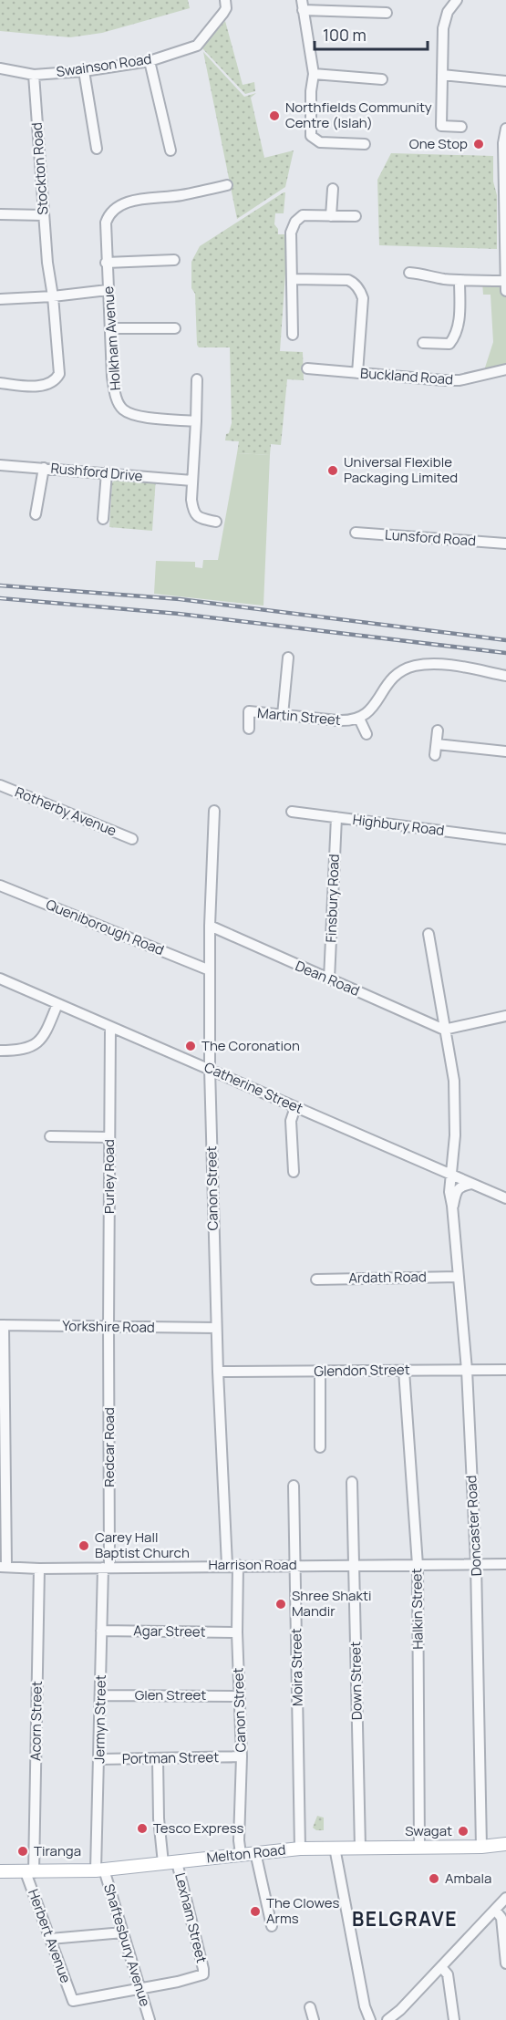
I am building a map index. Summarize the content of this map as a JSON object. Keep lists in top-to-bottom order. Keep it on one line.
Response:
{"streets":{"main road":["Melton Road"],"street":["Swainson Road","Stockton Road","Holkham Avenue","Buckland Road","Rushford Drive","Lunsford Road","Martin Street","Rotherby Avenue","Highbury Road","Finsbury Road","Queniborough Road","Dean Road","Catherine Street","Purley Road","Canon Street","Ardath Road","Yorkshire Road","Glendon Street","Redcar Road","Doncaster Road","Harrison Road","Halkin Street","Agar Street","Moira Street","Down Street","Glen Street","Jermyn Street","Acorn Street","Portman Street","Lexham Street","Herbert Avenue","Shaftesbury Avenue"]},"crossings":[["Swainson Road","Stockton Road"],["Highbury Road","Finsbury Road"],["Finsbury Road","Dean Road"],["Queniborough Road","Canon Street"],["Dean Road","Canon Street"],["Dean Road","Doncaster Road"],["Catherine Street","Purley Road"],["Catherine Street","Canon Street"],["Catherine Street","Doncaster Road"],["Purley Road","Yorkshire Road"],["Purley Road","Redcar Road"],["Canon Street","Yorkshire Road"],["Canon Street","Glendon Street"],["Canon Street","Harrison Road"],["Canon Street","Agar Street"],["Canon Street","Glen Street"],["Canon Street","Portman Street"],["Canon Street","Melton Road"],["Ardath Road","Doncaster Road"],["Yorkshire Road","Redcar Road"],["Glendon Street","Doncaster Road"],["Glendon Street","Halkin Street"],["Redcar Road","Harrison Road"],["Redcar Road","Jermyn Street"],["Doncaster Road","Harrison Road"],["Doncaster Road","Melton Road"],["Harrison Road","Halkin Street"],["Harrison Road","Moira Street"],["Harrison Road","Down Street"],["Harrison Road","Jermyn Street"],["Harrison Road","Acorn Street"],["Halkin Street","Melton Road"],["Agar Street","Jermyn Street"],["Moira Street","Melton Road"],["Down Street","Melton Road"],["Glen Street","Jermyn Street"],["Jermyn Street","Portman Street"],["Jermyn Street","Melton Road"],["Jermyn Street","Shaftesbury Avenue"],["Acorn Street","Melton Road"],["Acorn Street","Herbert Avenue"],["Melton Road","Lexham Street"],["Melton Road","Herbert Avenue"],["Melton Road","Shaftesbury Avenue"],["Lexham Street","Herbert Avenue"],["Lexham Street","Shaftesbury Avenue"],["Herbert Avenue","Shaftesbury Avenue"]],"districts":["BELGRAVE"],"places":["Northfields Community Centre (Islah)","One Stop","Universal Flexible Packaging Limited","The Coronation","Carey Hall Baptist Church","Shree Shakti Mandir","Tesco Express","Swagat","Tiranga","Ambala","The Clowes Arms"],"scale_bar":"100 m"}
